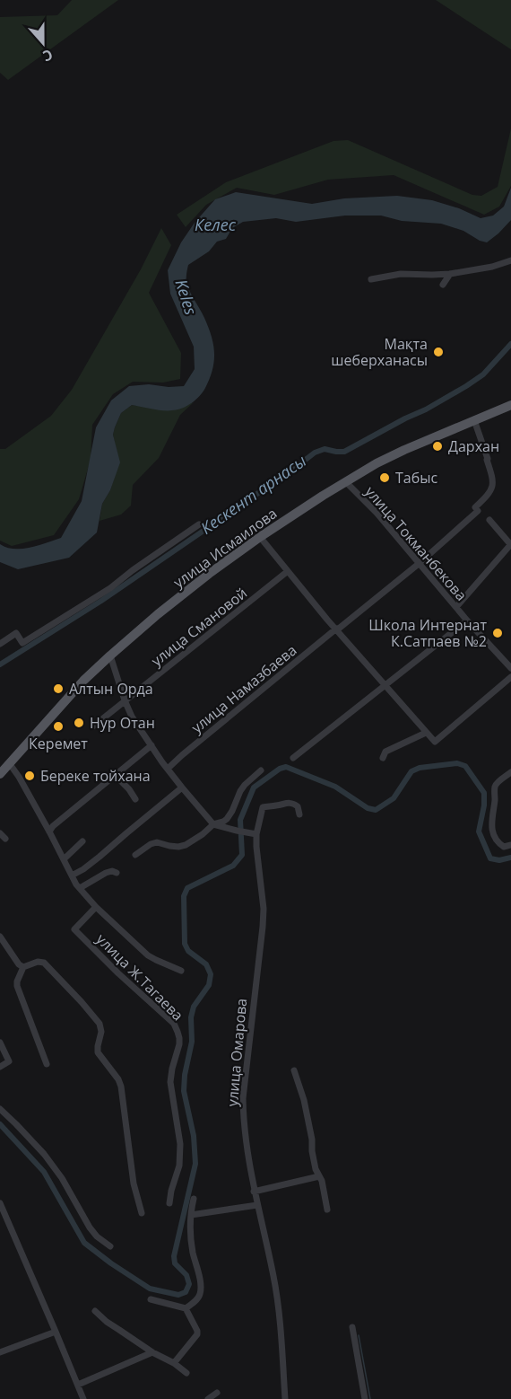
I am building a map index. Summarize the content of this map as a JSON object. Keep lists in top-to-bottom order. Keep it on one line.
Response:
{"streets":{"main road":["улица Исмаилова"],"street":["улица Токманбекова","улица Смановой","улица Намазбаева","улица Ж.Тагаева","улица Омарова"]},"crossings":[["улица Токманбекова","улица Исмаилова"],["улица Токманбекова","улица Намазбаева"],["улица Исмаилова","улица Намазбаева"],["улица Исмаилова","улица Ж.Тагаева"]],"water":["Келес","Keles","Кескент арнасы"],"places":["Мақта шеберханасы","Дархан","Табыс","Школа Интернат К.Сатпаев №2","Алтын Орда","Нур Отан","Керемет","Береке тойхана"],"north":"bottom"}
